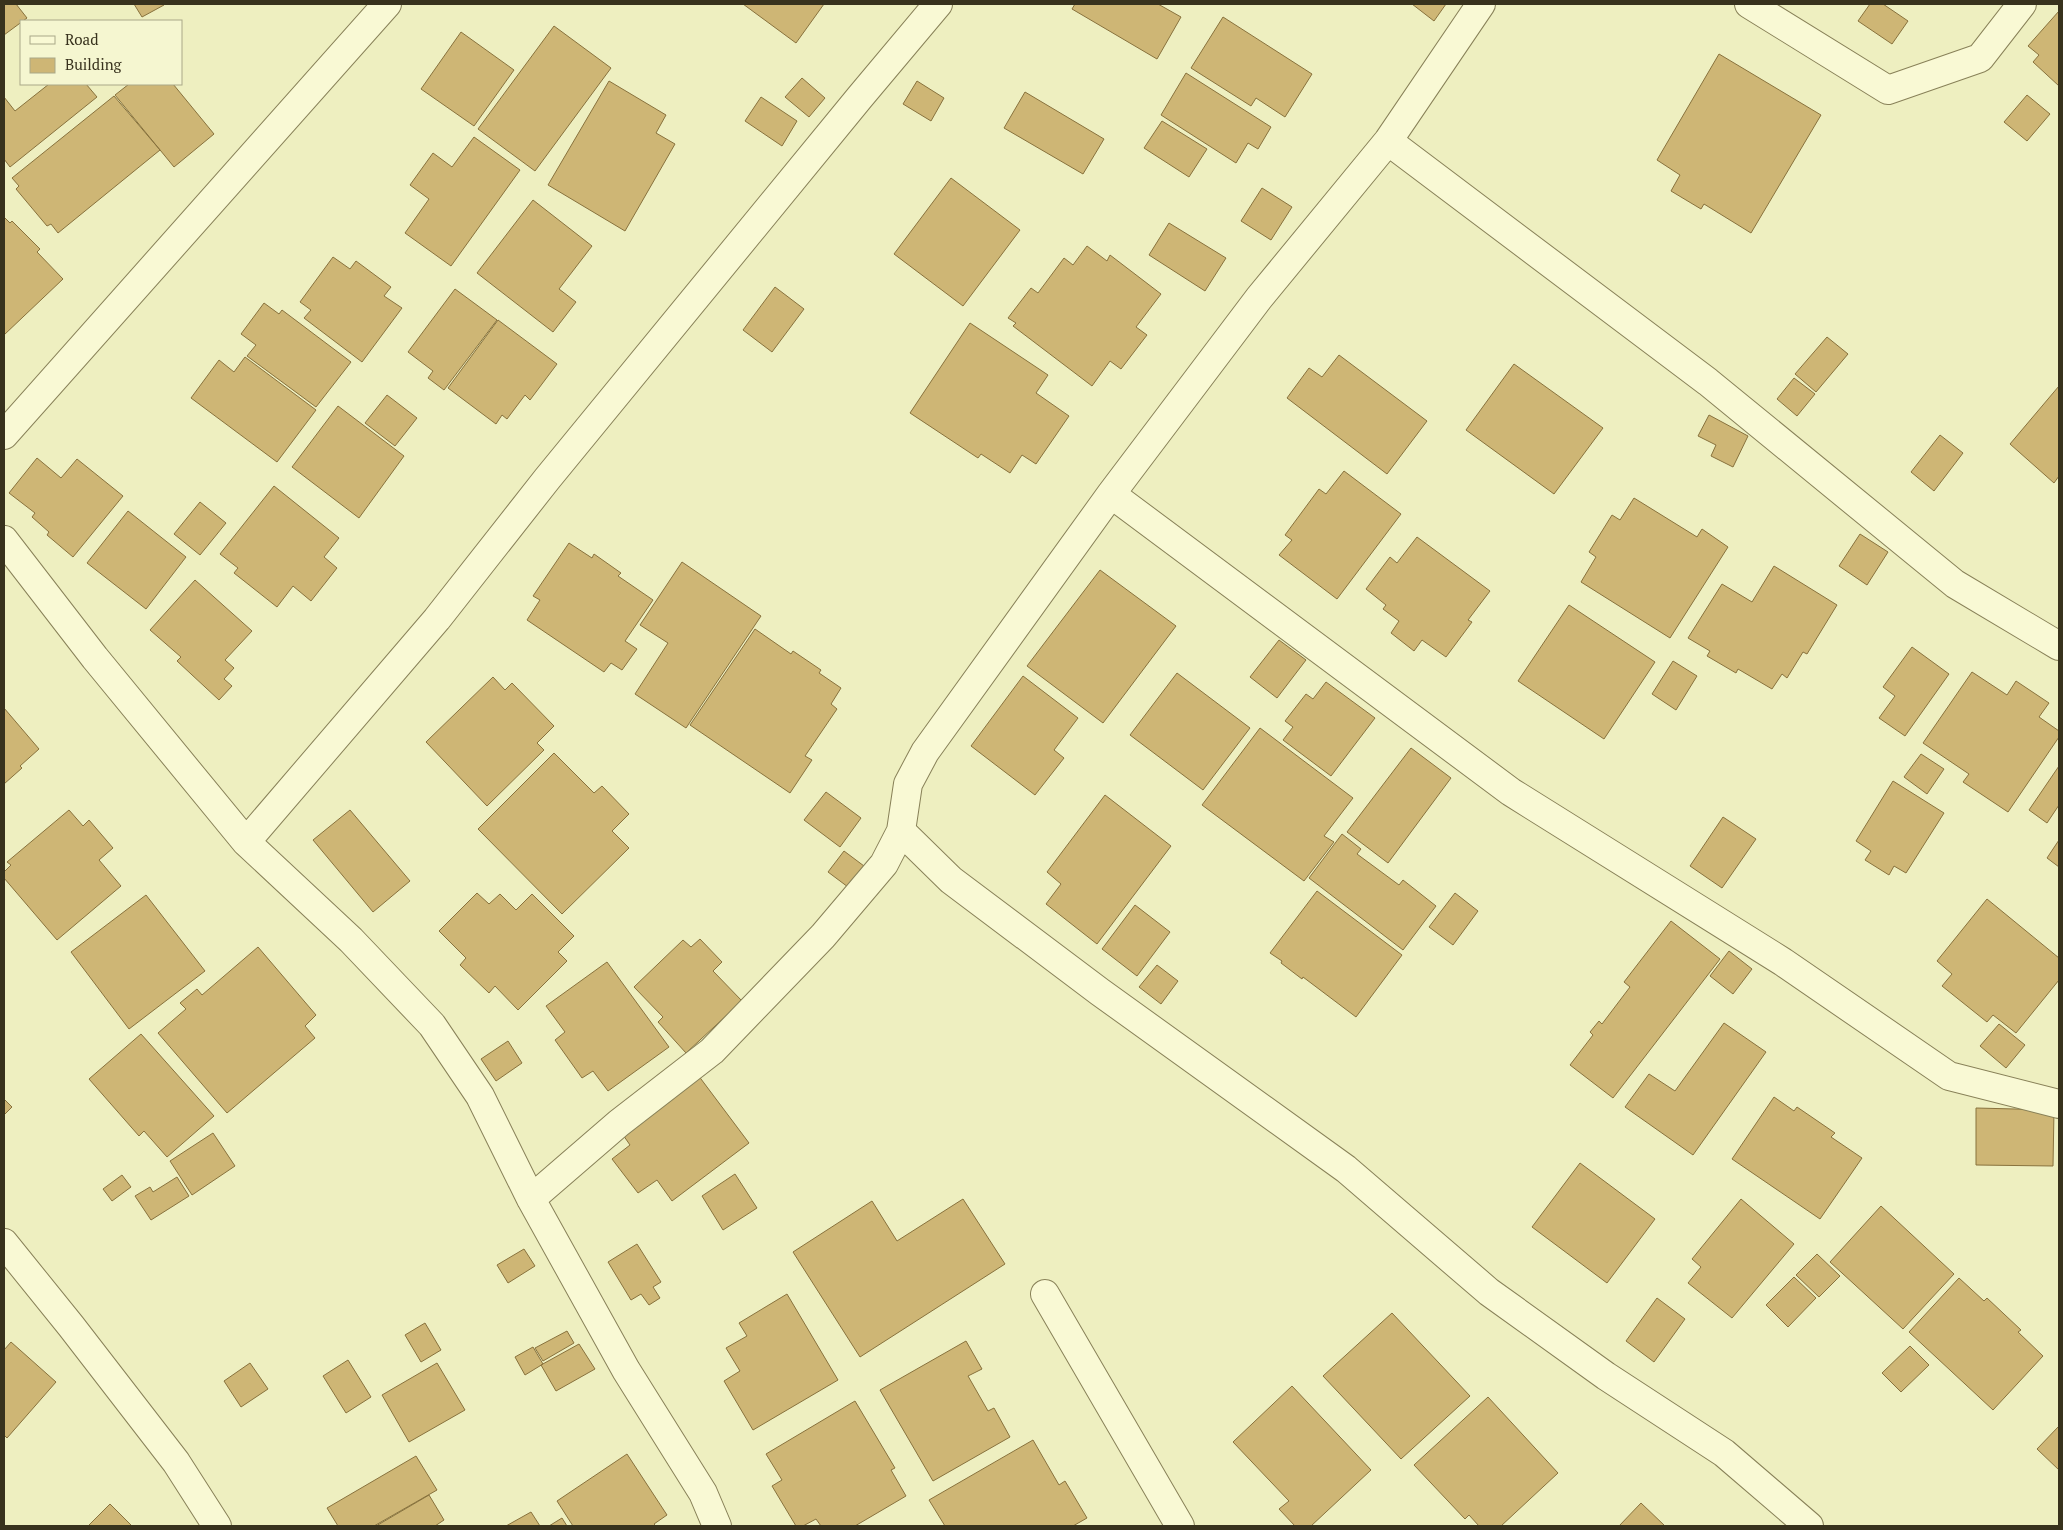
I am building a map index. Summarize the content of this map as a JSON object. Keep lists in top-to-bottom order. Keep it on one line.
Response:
{"legend":["Road","Building"]}
